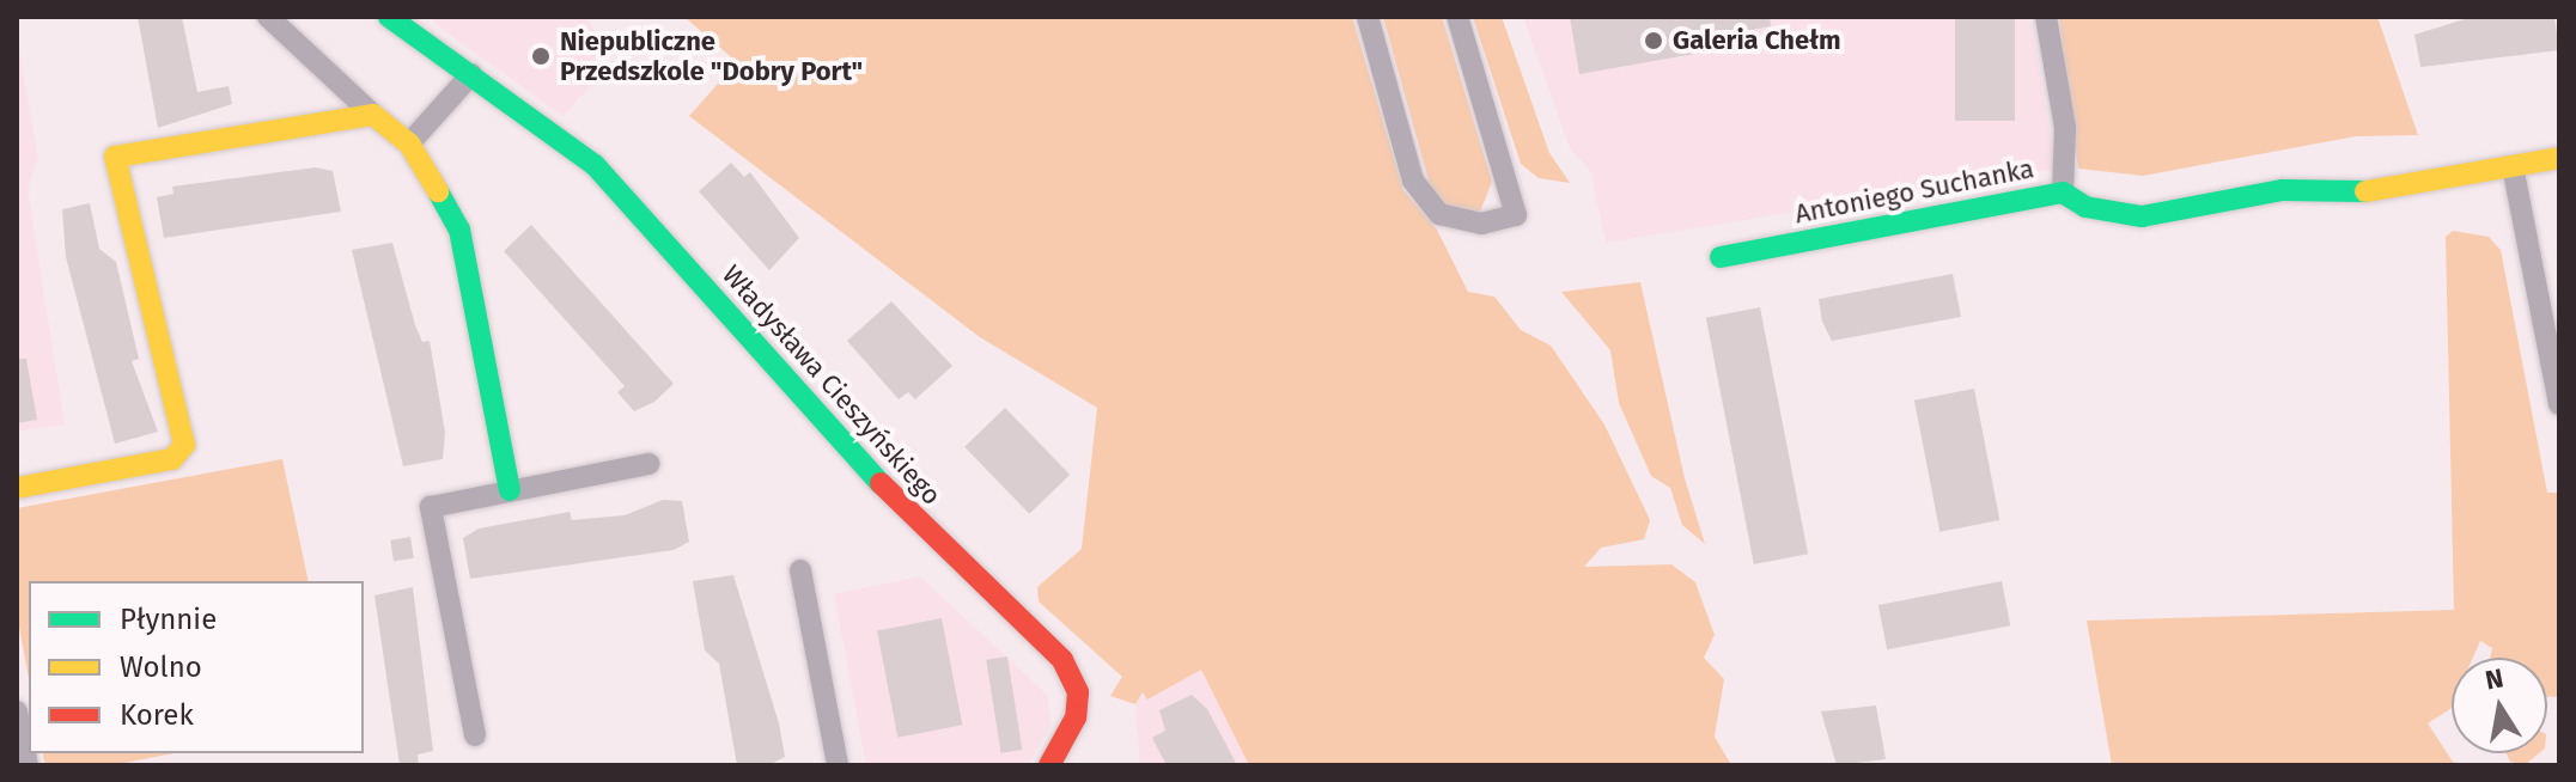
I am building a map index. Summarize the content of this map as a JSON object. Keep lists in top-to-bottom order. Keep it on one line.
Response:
{"streets":{"street":["Antoniego Suchanka","Władysława Cieszyńskiego"]},"places":["Galeria Chełm","Niepubliczne Przedszkole \"Dobry Port\""],"legend":["Płynnie","Wolno","Korek"],"north":"top"}
